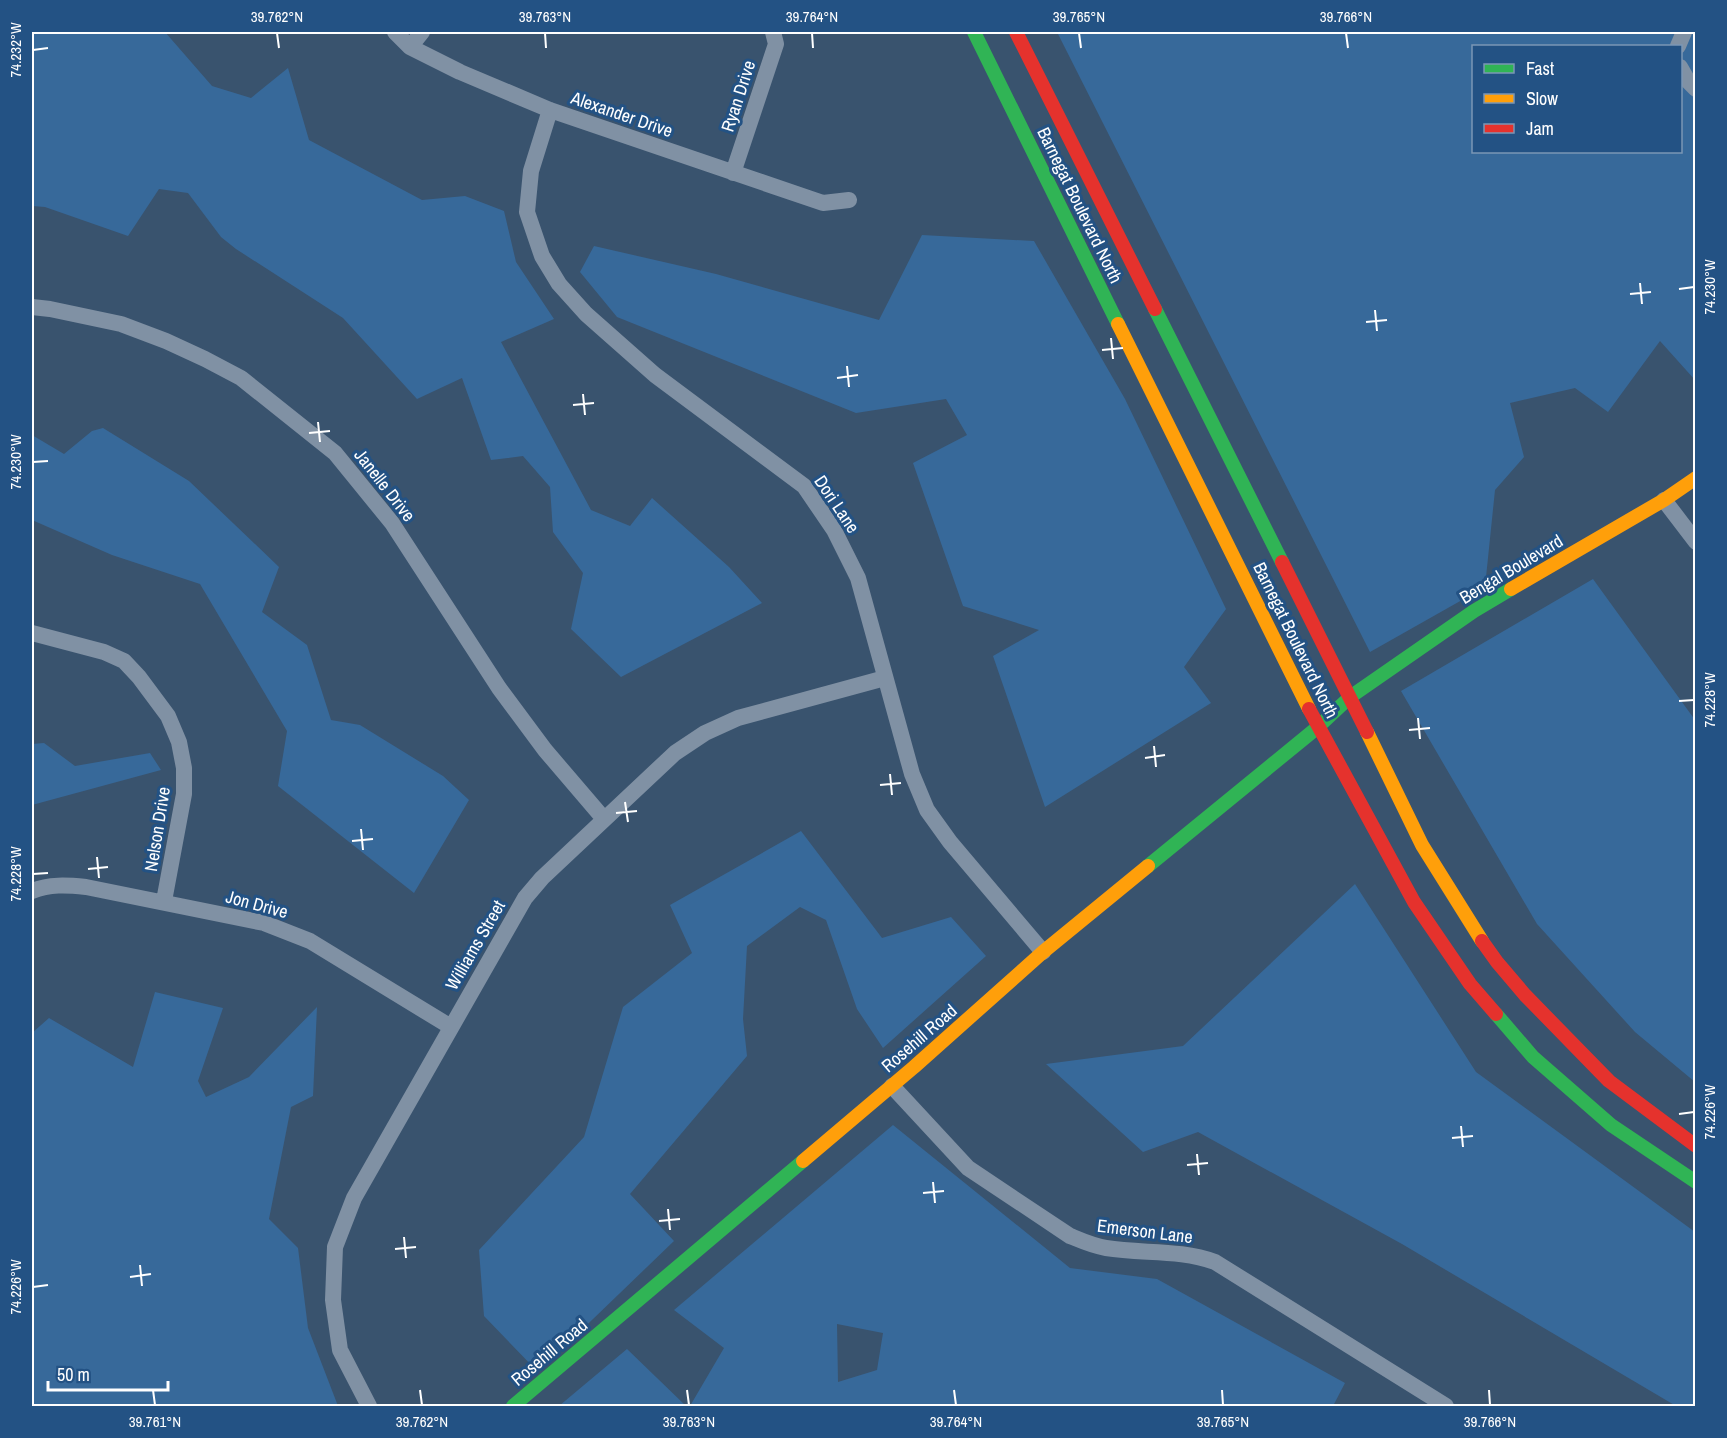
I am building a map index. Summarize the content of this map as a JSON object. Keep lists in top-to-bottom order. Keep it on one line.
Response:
{"streets":{"street":["Ryan Drive","Alexander Drive","Barnegat Boulevard North","Janelle Drive","Dori Lane","Bengal Boulevard","Nelson Drive","Jon Drive","Williams Street","Rosehill Road","Emerson Lane"]},"crossings":[["Ryan Drive","Alexander Drive"],["Alexander Drive","Dori Lane"],["Barnegat Boulevard North","Bengal Boulevard"],["Barnegat Boulevard North","Rosehill Road"],["Janelle Drive","Williams Street"],["Dori Lane","Williams Street"],["Dori Lane","Rosehill Road"],["Bengal Boulevard","Rosehill Road"],["Nelson Drive","Jon Drive"],["Jon Drive","Williams Street"],["Rosehill Road","Emerson Lane"]],"legend":["Fast","Slow","Jam"],"scale_bar":"50 m","coordinates":["39.762°N","39.763°N","39.764°N","39.765°N","39.766°N","74.232°W","74.230°W","74.228°W","74.226°W","39.761°N"]}
